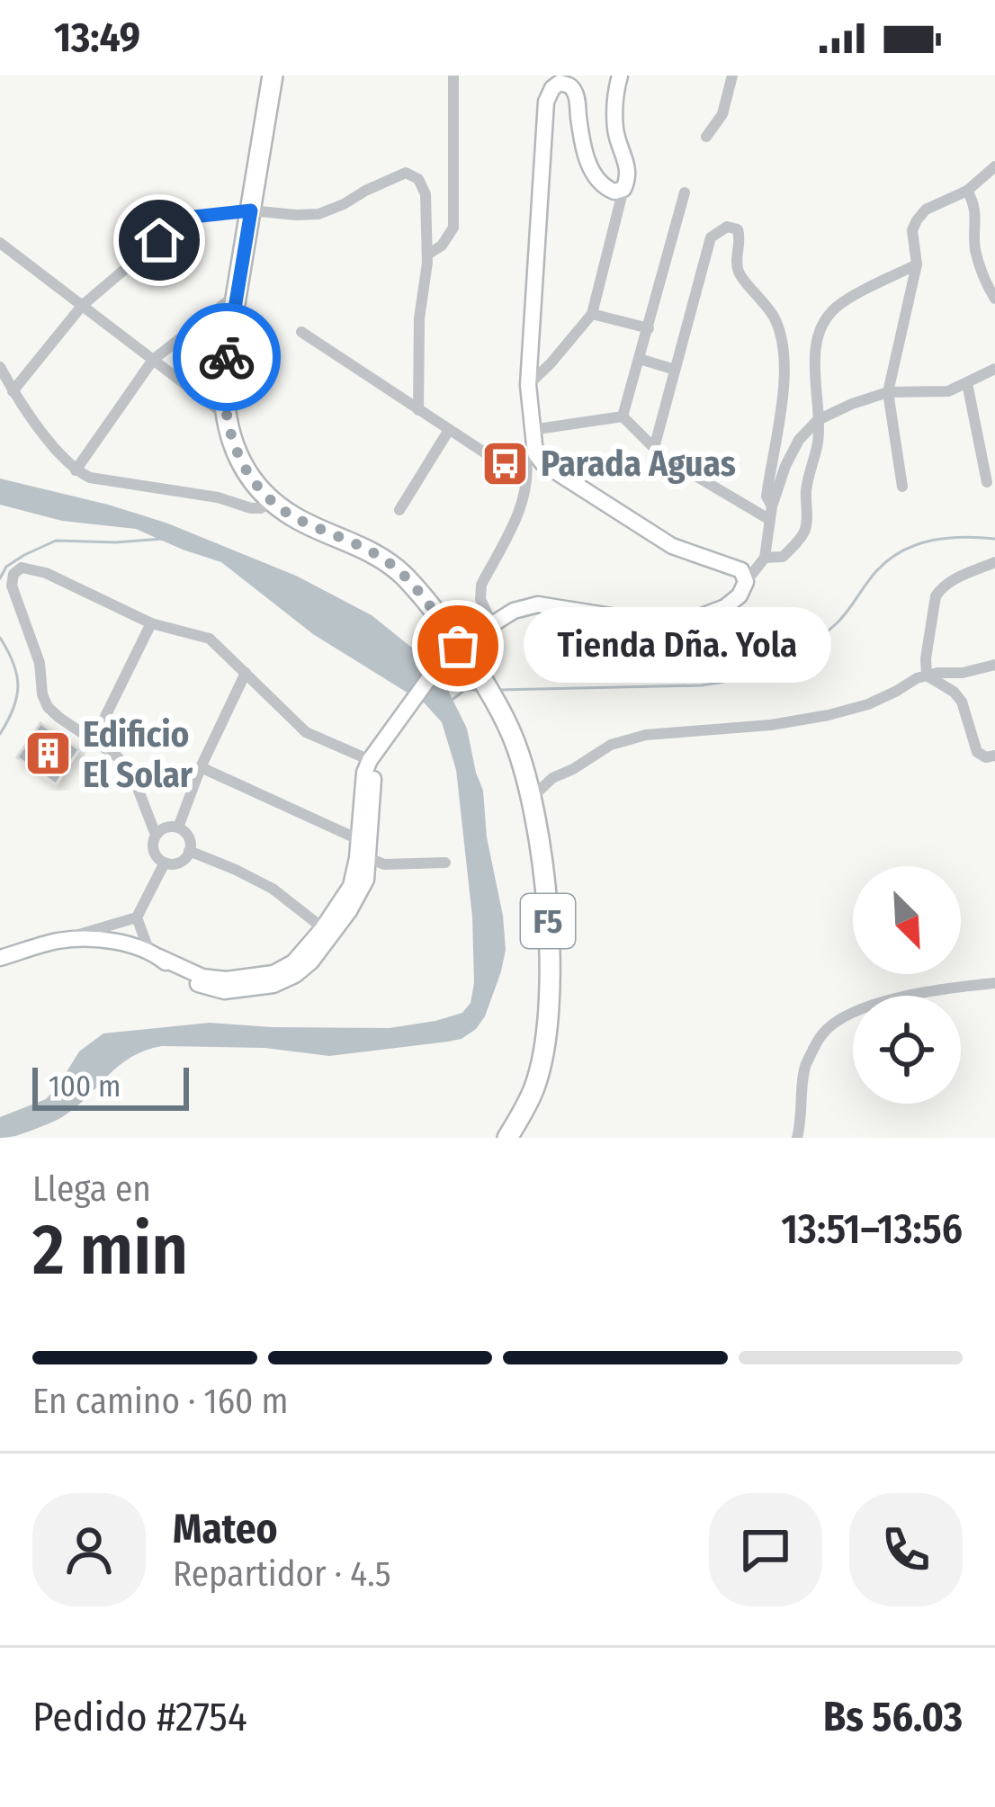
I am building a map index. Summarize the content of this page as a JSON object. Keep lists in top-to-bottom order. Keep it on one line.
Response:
{"streets":{"highway":["F5"]},"places":{"bus stop":["Parada Aguas"],"other":["Tienda Dña. Yola"],"building":["Edificio El Solar"]},"scale_bar":"100 m","north":"bottom right","page":{"status":"13:49","bubble":"Tienda Dña. Yola","scale":"100 m","heading":["2 min","Llega en","13:51–13:56"],"panel":["Mateo","Repartidor · 4.5","Pedido #2754","Bs 56.03"],"bar":"En camino · 160 m"}}
